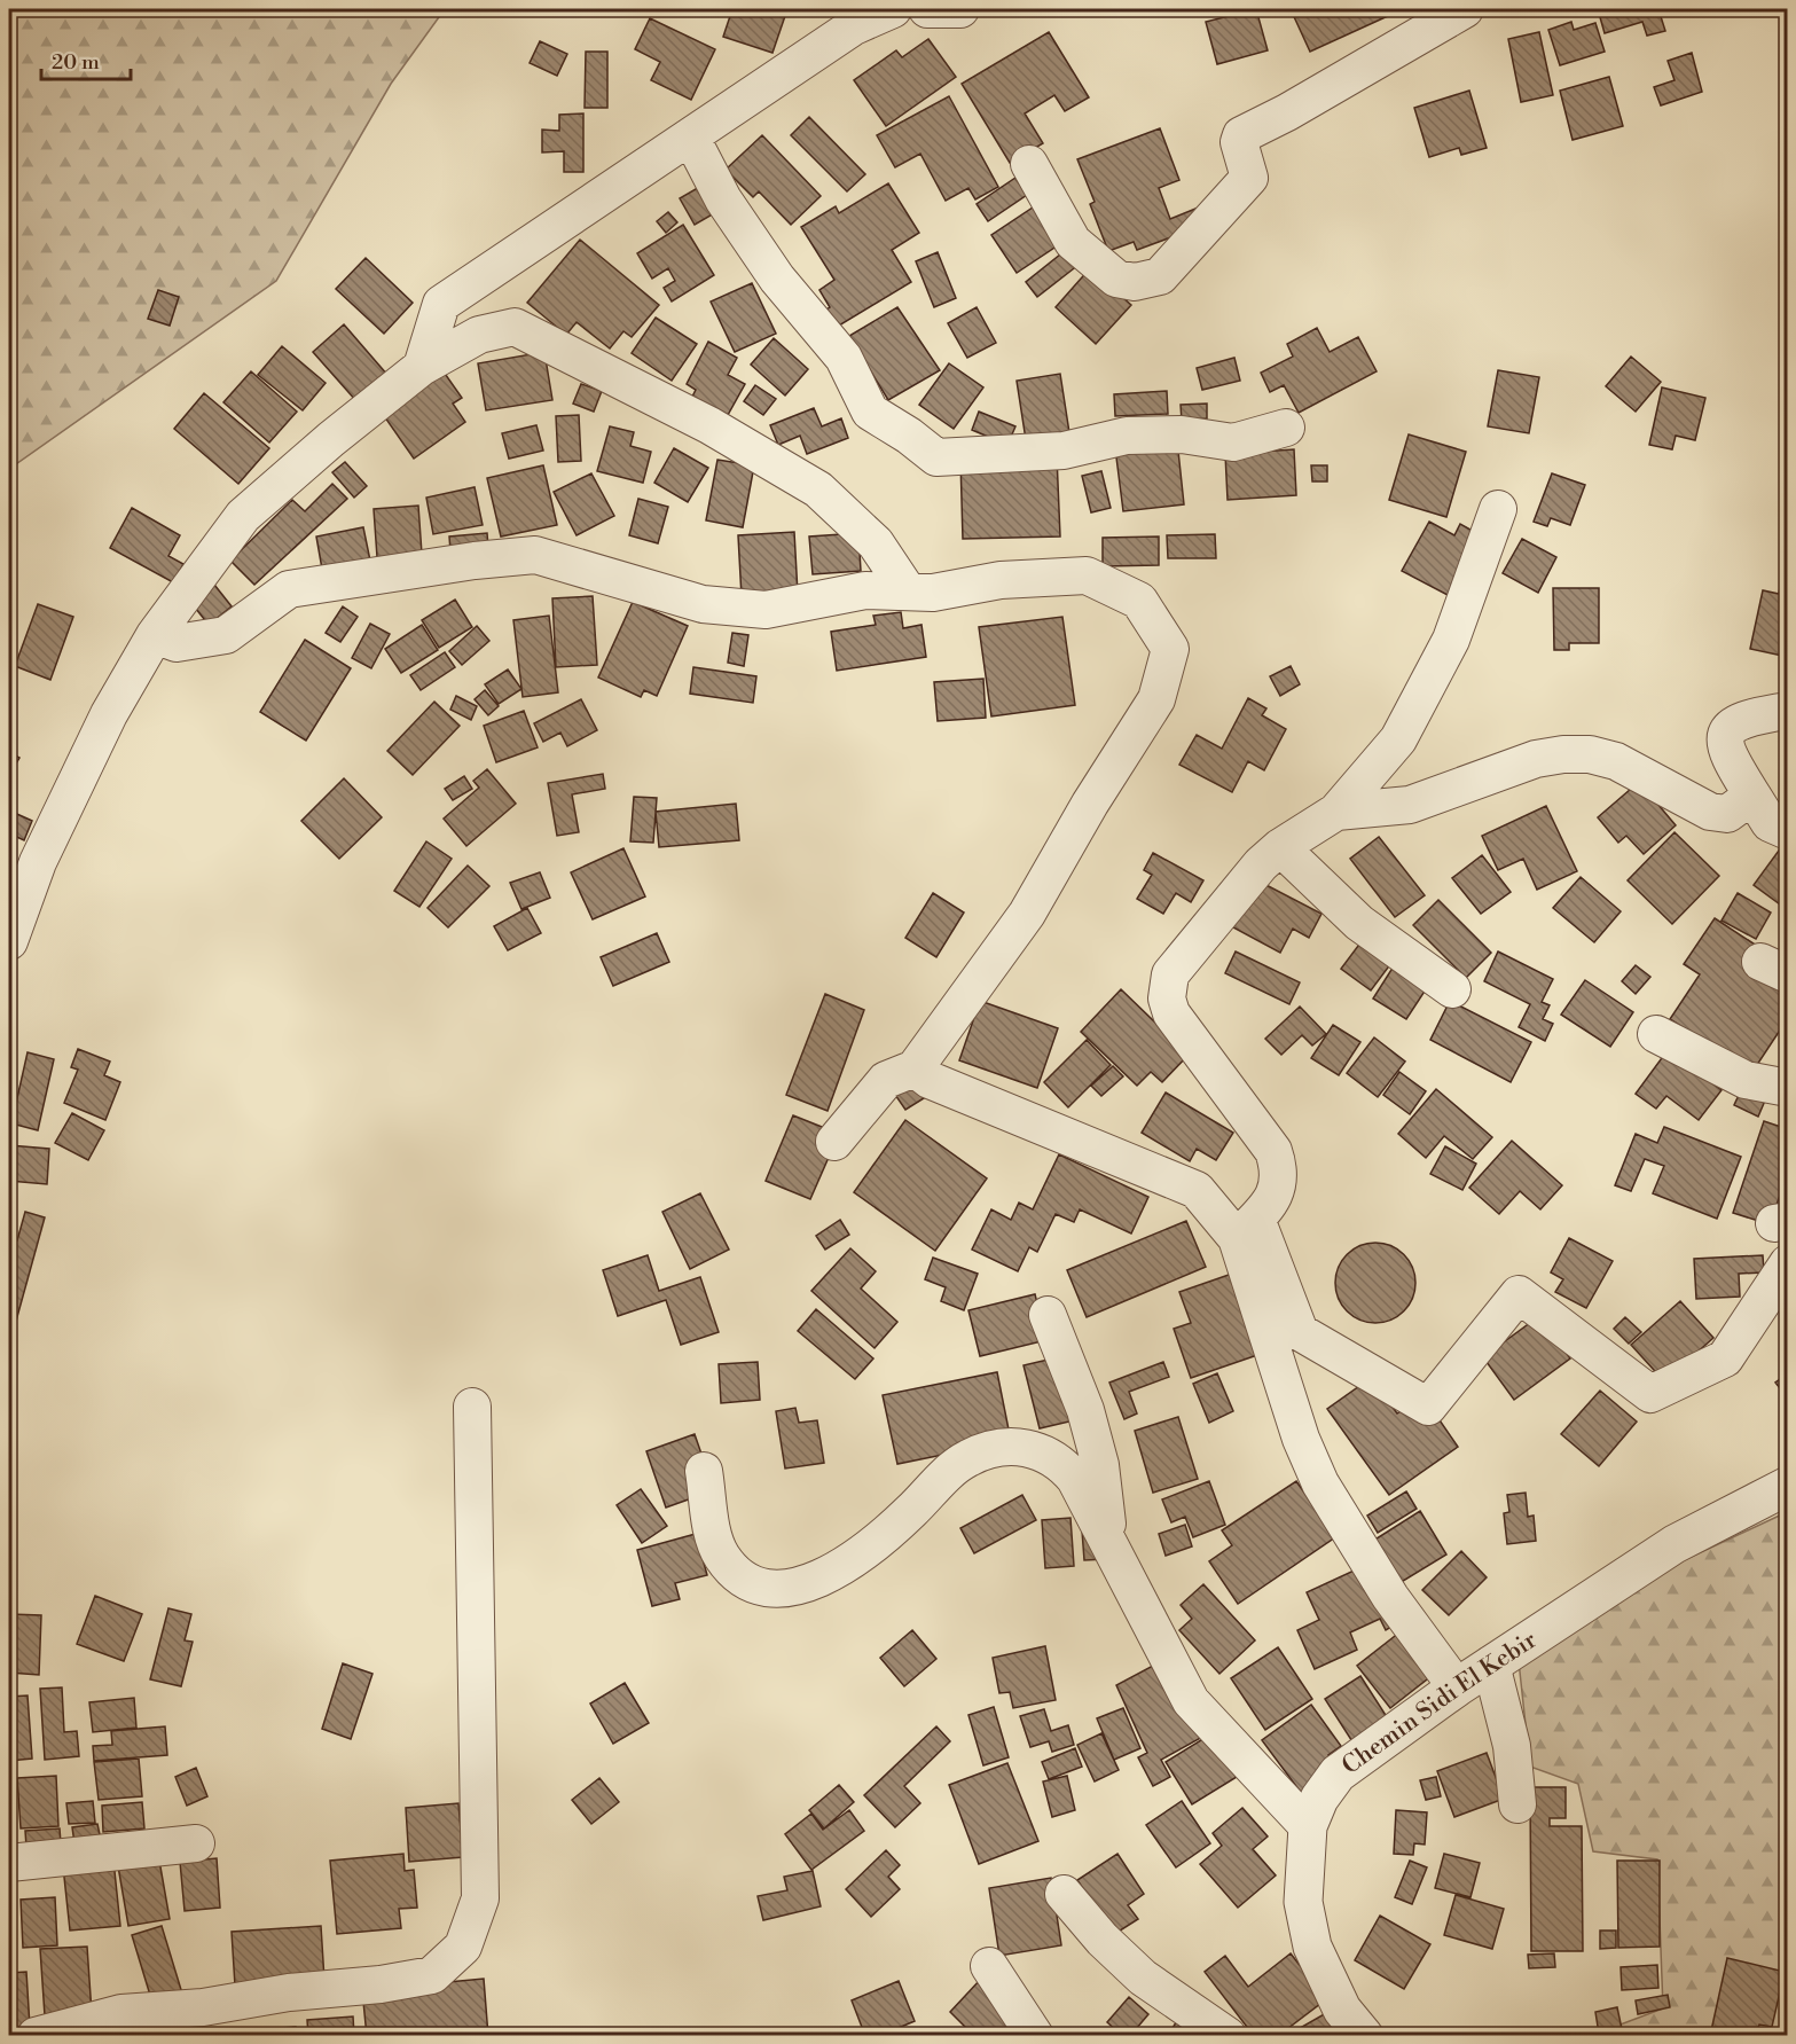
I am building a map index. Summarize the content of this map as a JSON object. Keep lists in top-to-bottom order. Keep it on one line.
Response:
{"streets":{"street":["Chemin Sidi El Kebir"]},"scale_bar":"20 m"}
